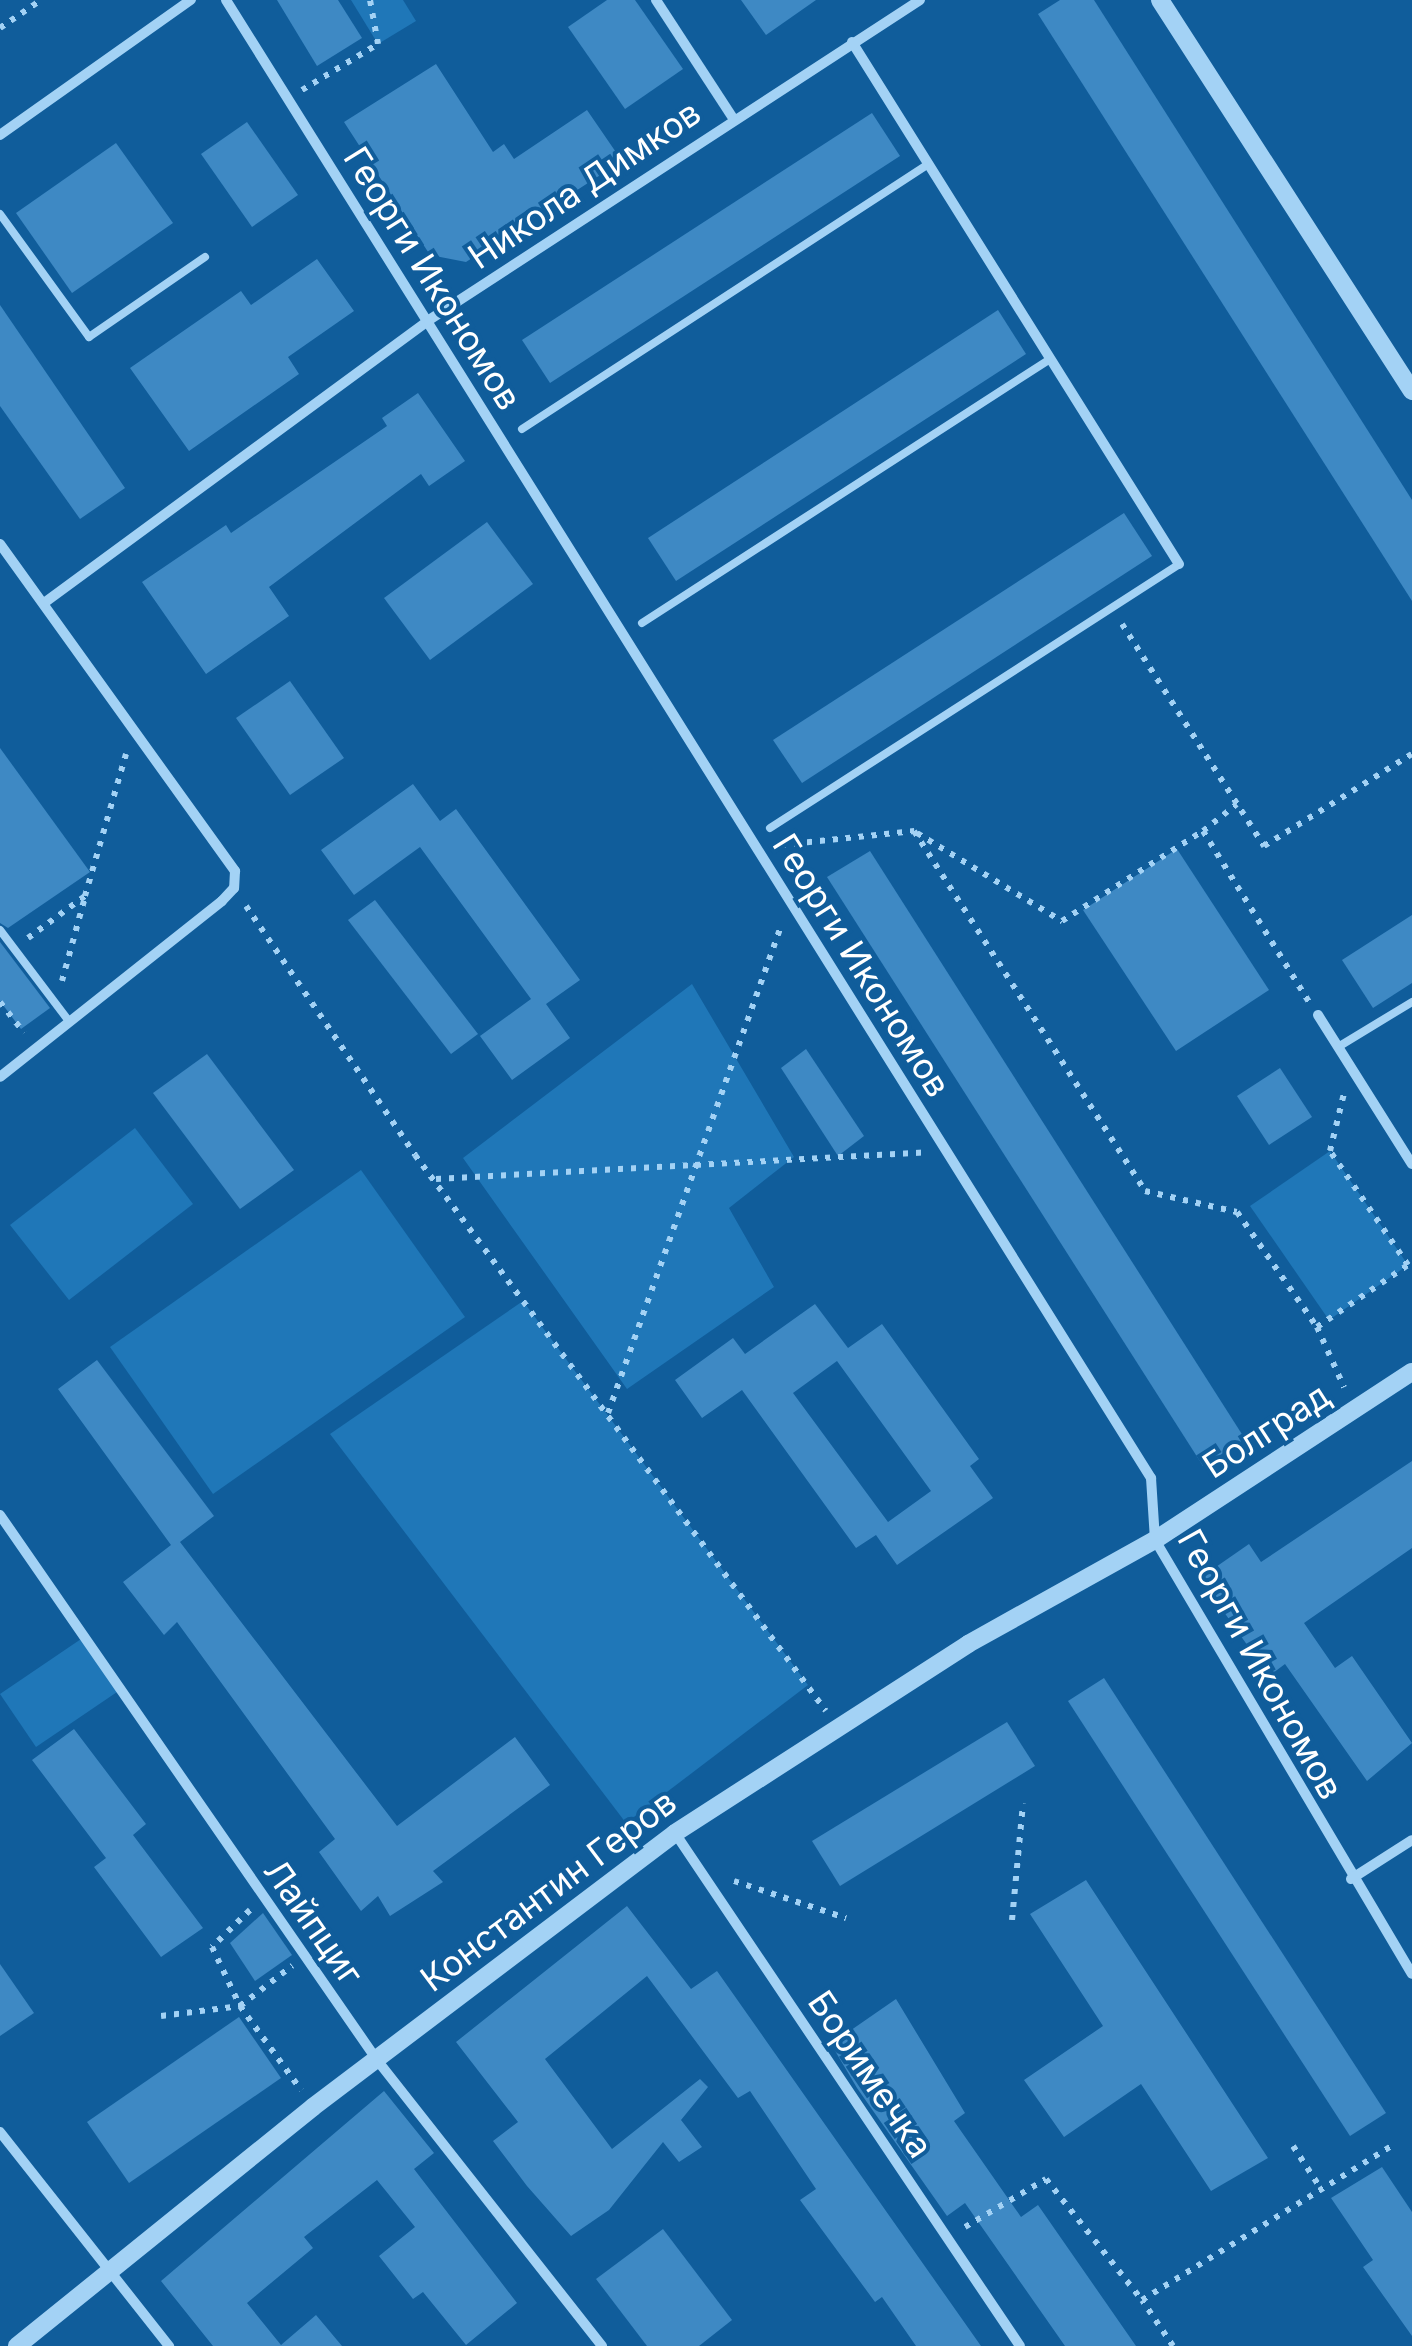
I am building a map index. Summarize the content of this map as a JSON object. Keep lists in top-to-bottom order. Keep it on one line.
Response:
{"streets":{"street":["Никола Димков","Георги Икономов","Болград","Константин Геров","Лайпциг","Боримечка"]},"crossings":[["Никола Димков","Георги Икономов"],["Георги Икономов","Болград"],["Георги Икономов","Константин Геров"],["Болград","Константин Геров"],["Константин Геров","Лайпциг"],["Константин Геров","Боримечка"]]}
